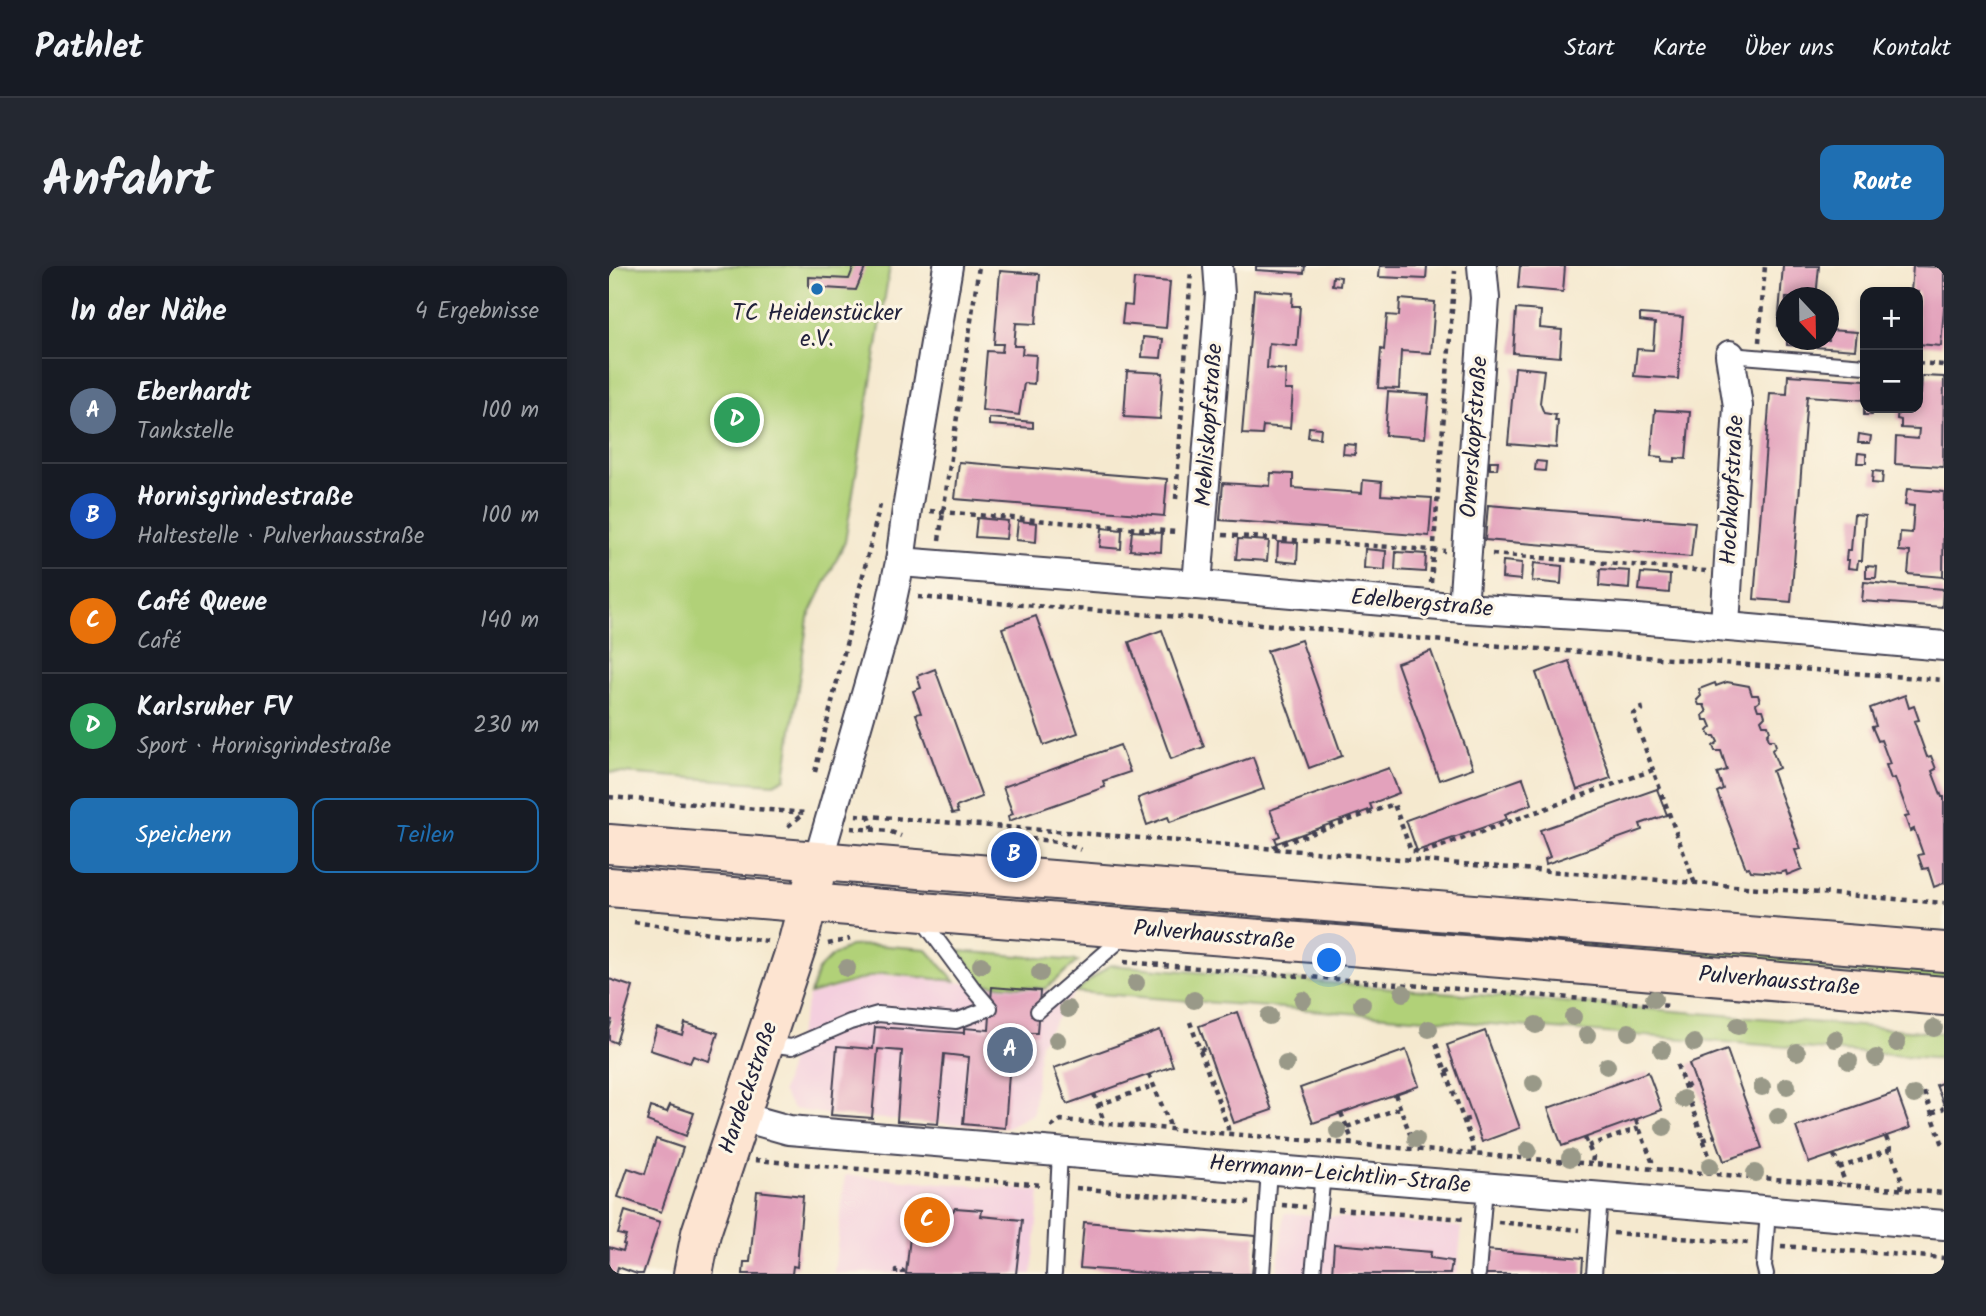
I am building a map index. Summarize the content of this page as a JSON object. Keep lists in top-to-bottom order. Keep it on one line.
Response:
{"streets":{"main road":["Pulverhausstraße","Hardeckstraße"],"street":["Mehliskopfstraße","Omerskopfstraße","Hochkopfstraße","Edelbergstraße","Herrmann-Leichtlin-Straße"]},"crossings":[["Mehliskopfstraße","Edelbergstraße"],["Omerskopfstraße","Edelbergstraße"],["Hochkopfstraße","Edelbergstraße"],["Pulverhausstraße","Hardeckstraße"],["Hardeckstraße","Herrmann-Leichtlin-Straße"]],"places":["TC Heidenstücker e.V."],"north":"bottom","page":{"header":"Pathlet","nav":["Start","Karte","Über uns","Kontakt"],"title":"Anfahrt","buttons":["Route",["Speichern","Teilen"]],"heading":["In der Nähe","4 Ergebnisse"],"map_buttons":["+","−"],"list":[{"mark":"A","name":"Eberhardt","note":"Tankstelle","value":"100 m"},{"mark":"B","name":"Hornisgrindestraße","note":"Haltestelle · Pulverhausstraße","value":"100 m"},{"mark":"C","name":"Café Queue","note":"Café","value":"140 m"},{"mark":"D","name":"Karlsruher FV","note":"Sport · Hornisgrindestraße","value":"230 m"}],"pins":["D","B","A","C"]}}
